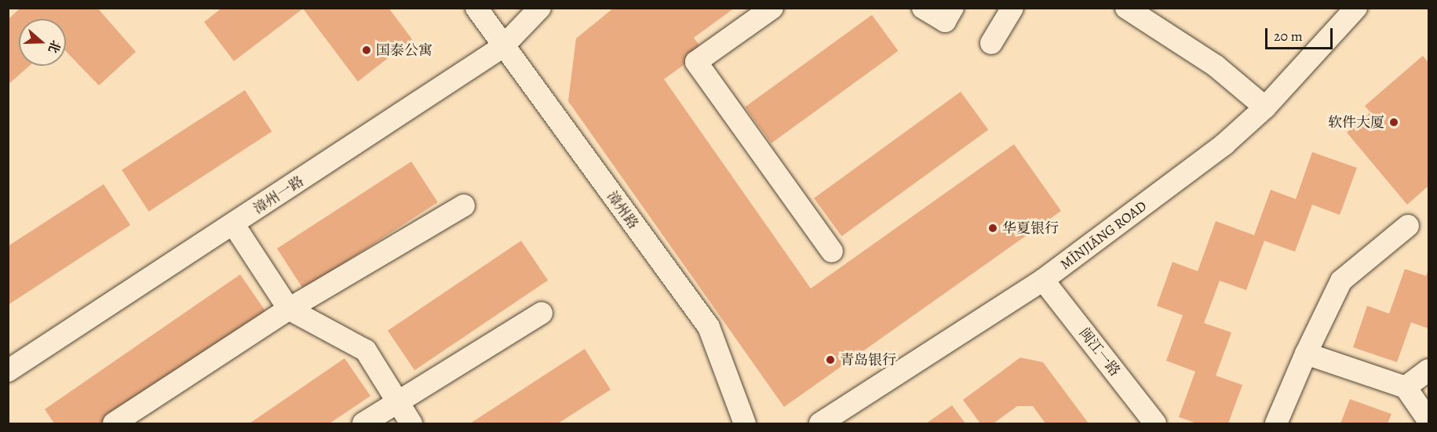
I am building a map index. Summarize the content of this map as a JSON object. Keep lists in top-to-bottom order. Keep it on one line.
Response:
{"streets":{"street":["漳州一路","漳州路","MǏNJIĀNG ROAD","闽江一路"]},"crossings":[["漳州一路","漳州路"],["MǏNJIĀNG ROAD","闽江一路"]],"places":["国泰公寓","软件大厦","华夏银行","青岛银行"],"scale_bar":"20 m","north":"right"}
